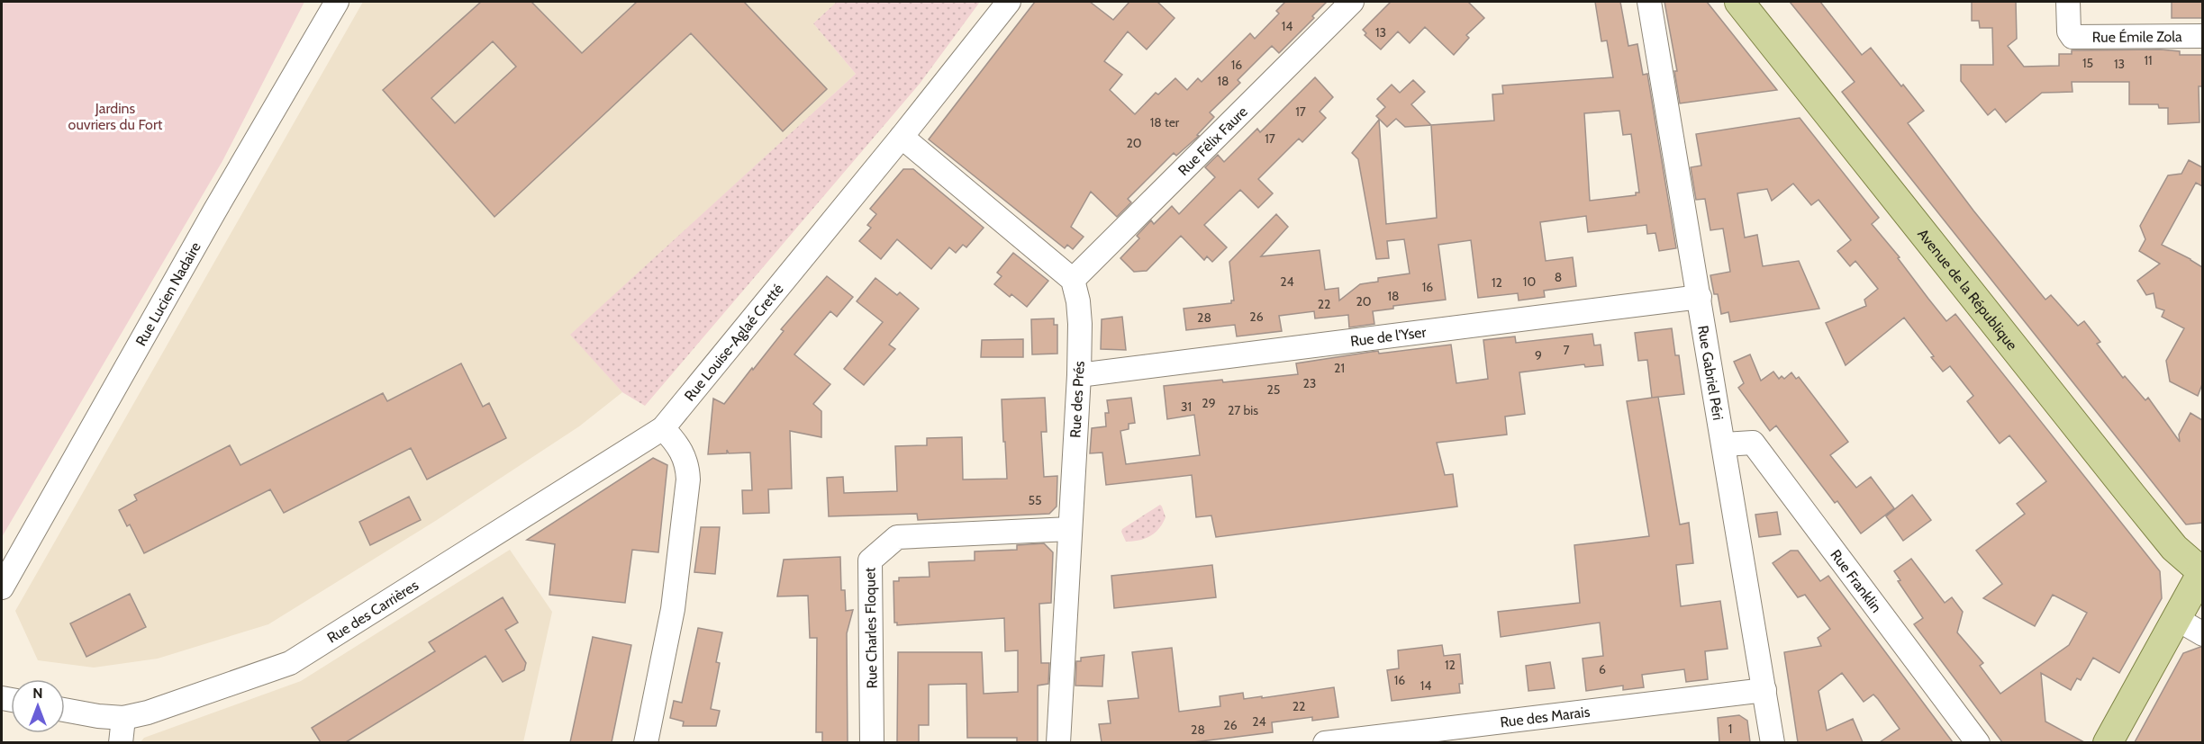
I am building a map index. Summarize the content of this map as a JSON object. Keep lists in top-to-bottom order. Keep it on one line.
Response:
{"streets":{"main road":["Avenue de la République"],"street":["Rue Émile Zola","Rue Félix Faure","Rue Lucien Nadaire","Rue de l'Yser","Rue Louise-Aglaé Cretté","Rue Gabriel Péri","Rue des Prés","Rue Franklin","Rue des Carrières","Rue Charles Floquet","Rue des Marais"]},"crossings":[["Rue Félix Faure","Rue des Prés"],["Rue de l'Yser","Rue Gabriel Péri"],["Rue de l'Yser","Rue des Prés"],["Rue Louise-Aglaé Cretté","Rue des Carrières"],["Rue Gabriel Péri","Rue Franklin"],["Rue Gabriel Péri","Rue des Marais"],["Rue des Prés","Rue Charles Floquet"]],"parks":["Jardins ouvriers du Fort"],"house_numbers":["14","13","11","15","13","16","18","17","18 ter","17","20","8","24","10","12","16","18","20","22","26","28","7","9","21","23","25","29","31","27 bis","55","12","6","16","14","22","24","26","1","28"],"north":"top"}
